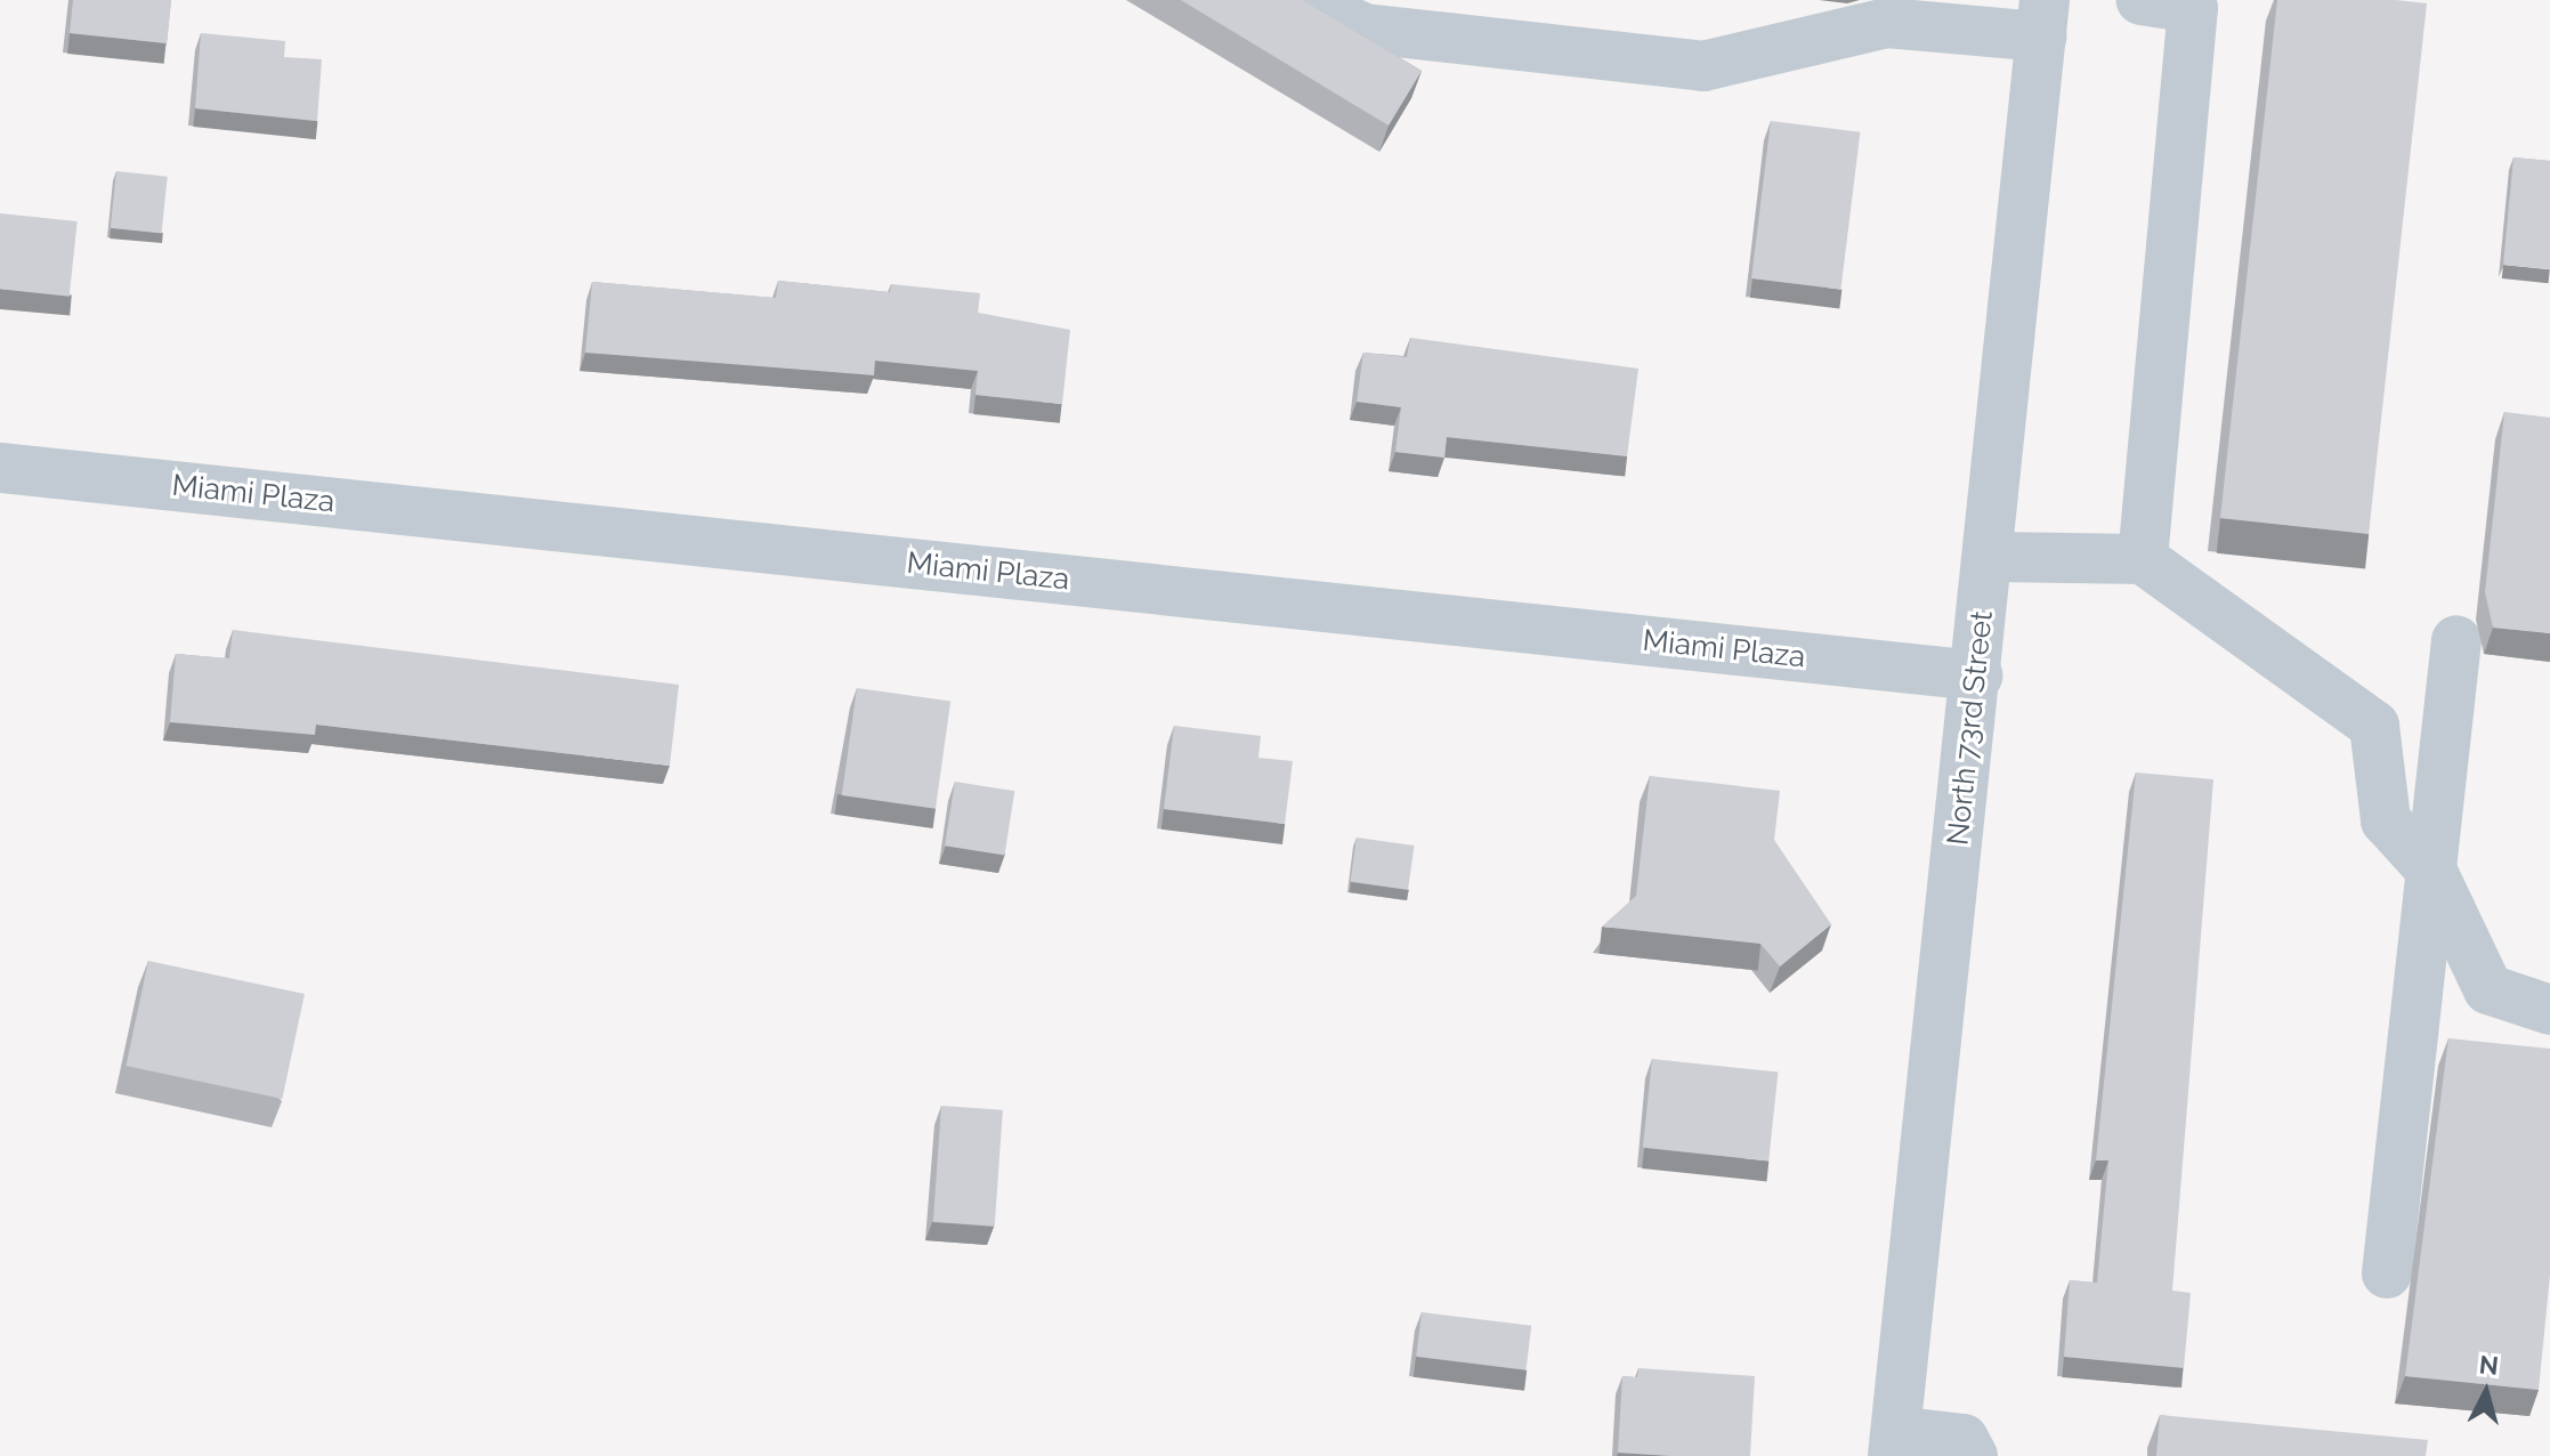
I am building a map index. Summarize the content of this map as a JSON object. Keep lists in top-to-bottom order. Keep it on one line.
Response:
{"streets":{"street":["Miami Plaza","North 73rd Street"]},"crossings":[["Miami Plaza","North 73rd Street"]],"north":"top"}
